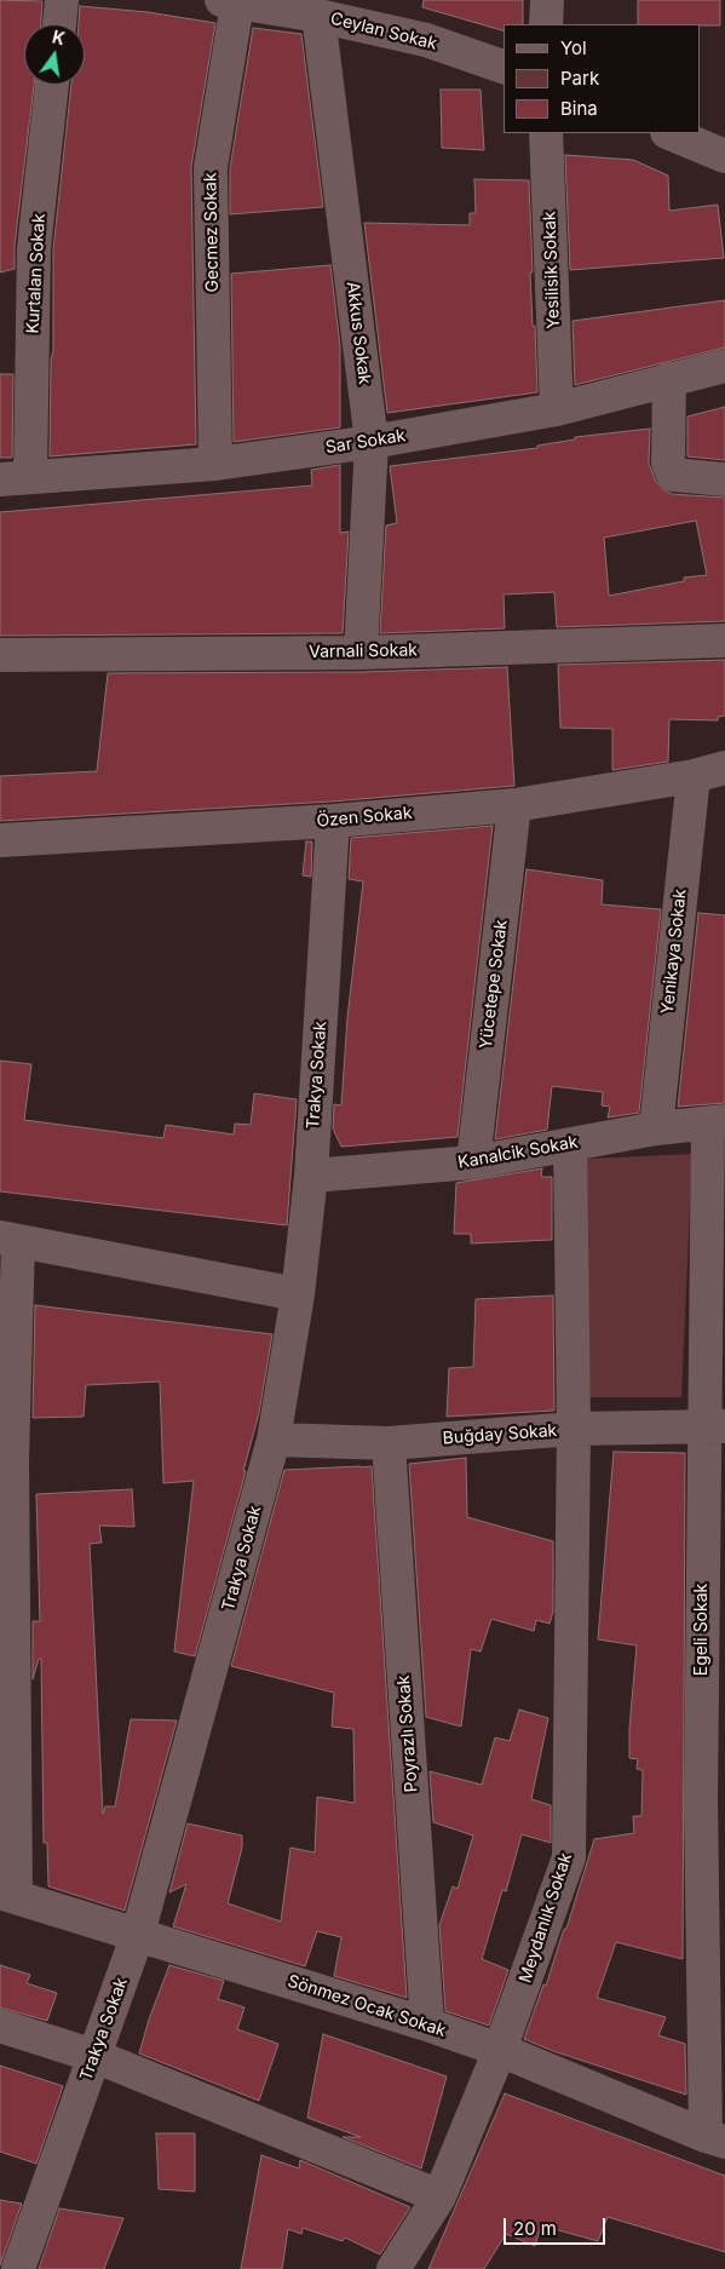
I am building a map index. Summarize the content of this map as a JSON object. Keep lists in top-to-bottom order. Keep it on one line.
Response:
{"streets":{"street":["Ceylan Sokak","Gecmez Sokak","Yesilisik Sokak","Kurtalan Sokak","Akkus Sokak","Sar Sokak","Varnali Sokak","Özen Sokak","Yenikaya Sokak","Yücetepe Sokak","Trakya Sokak","Kanalcik Sokak","Buğday Sokak","Egeli Sokak","Poyrazlı Sokak","Meydanlık Sokak","Sönmez Ocak Sokak"]},"crossings":[["Ceylan Sokak","Gecmez Sokak"],["Ceylan Sokak","Akkus Sokak"],["Gecmez Sokak","Sar Sokak"],["Yesilisik Sokak","Sar Sokak"],["Kurtalan Sokak","Sar Sokak"],["Akkus Sokak","Sar Sokak"],["Akkus Sokak","Varnali Sokak"],["Özen Sokak","Yenikaya Sokak"],["Özen Sokak","Yücetepe Sokak"],["Özen Sokak","Trakya Sokak"],["Yenikaya Sokak","Kanalcik Sokak"],["Yücetepe Sokak","Kanalcik Sokak"],["Trakya Sokak","Kanalcik Sokak"],["Trakya Sokak","Buğday Sokak"],["Trakya Sokak","Sönmez Ocak Sokak"],["Kanalcik Sokak","Egeli Sokak"],["Kanalcik Sokak","Meydanlık Sokak"],["Buğday Sokak","Egeli Sokak"],["Buğday Sokak","Poyrazlı Sokak"],["Buğday Sokak","Meydanlık Sokak"],["Egeli Sokak","Sönmez Ocak Sokak"],["Poyrazlı Sokak","Sönmez Ocak Sokak"],["Meydanlık Sokak","Sönmez Ocak Sokak"]],"legend":["Yol","Park","Bina"],"scale_bar":"20 m","north":"top"}
